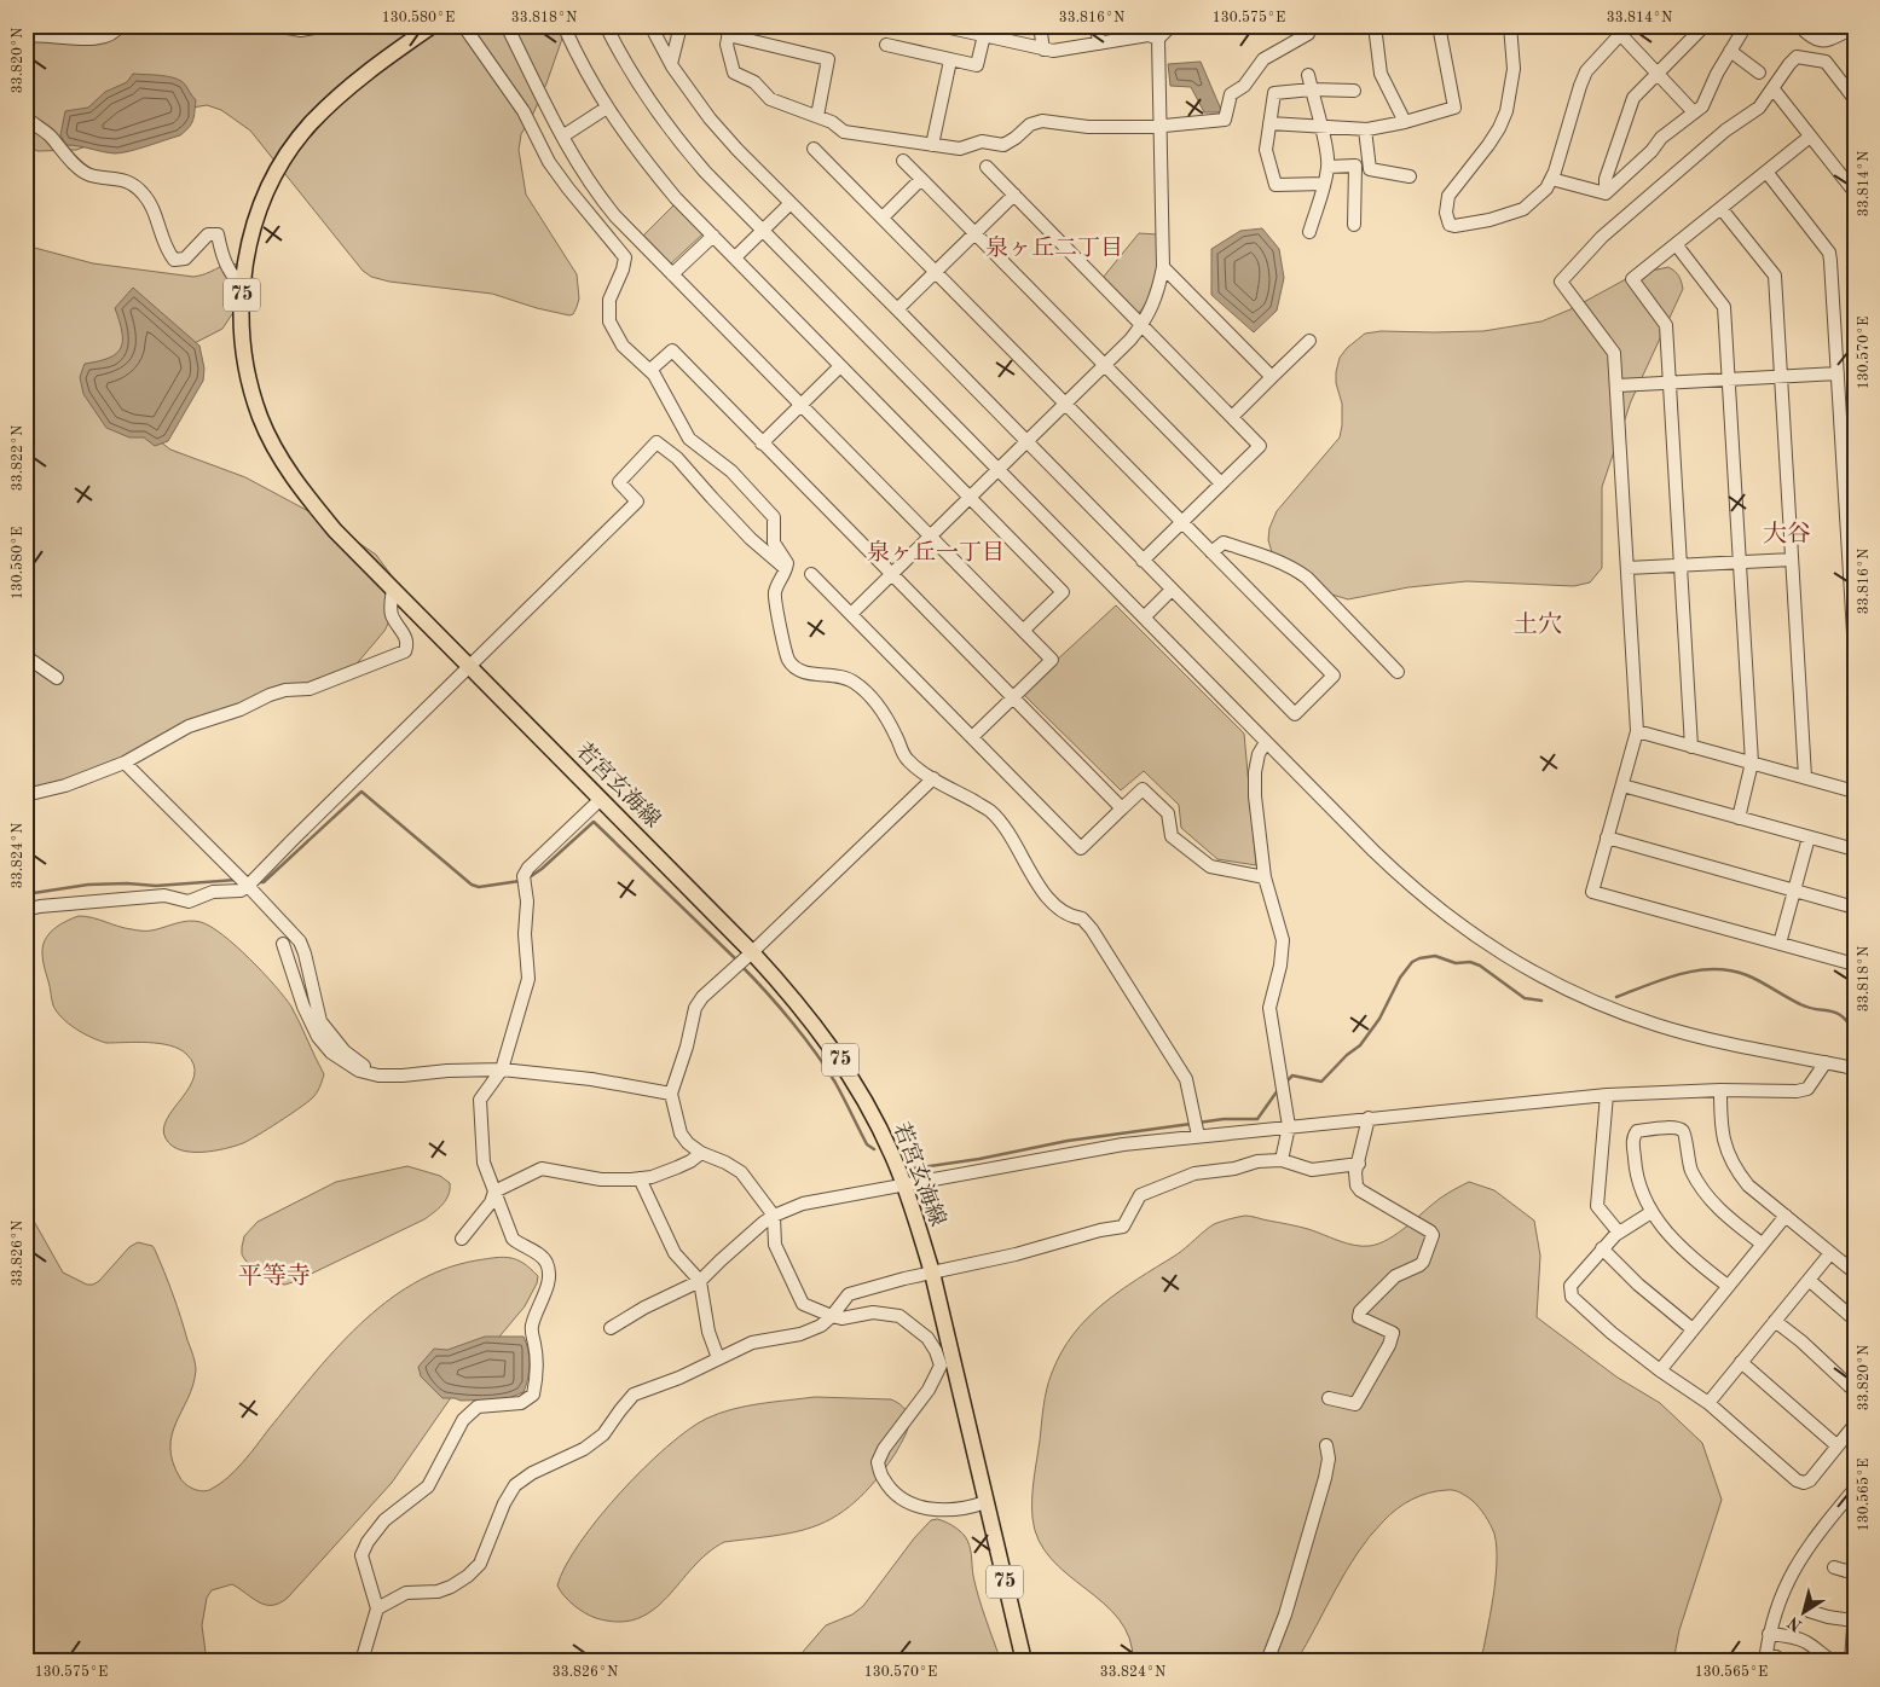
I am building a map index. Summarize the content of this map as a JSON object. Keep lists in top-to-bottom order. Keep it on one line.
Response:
{"streets":{"main road":["75","若宮玄海線"]},"districts":["泉ヶ丘二丁目","大谷","泉ヶ丘一丁目","土穴","平等寺"],"north":"bottom left","coordinates":["130.580°E","33.818°N","33.816°N","130.575°E","33.814°N","33.820°N","130.570°E","33.822°N","33.824°N","33.826°N","130.565°E"]}
